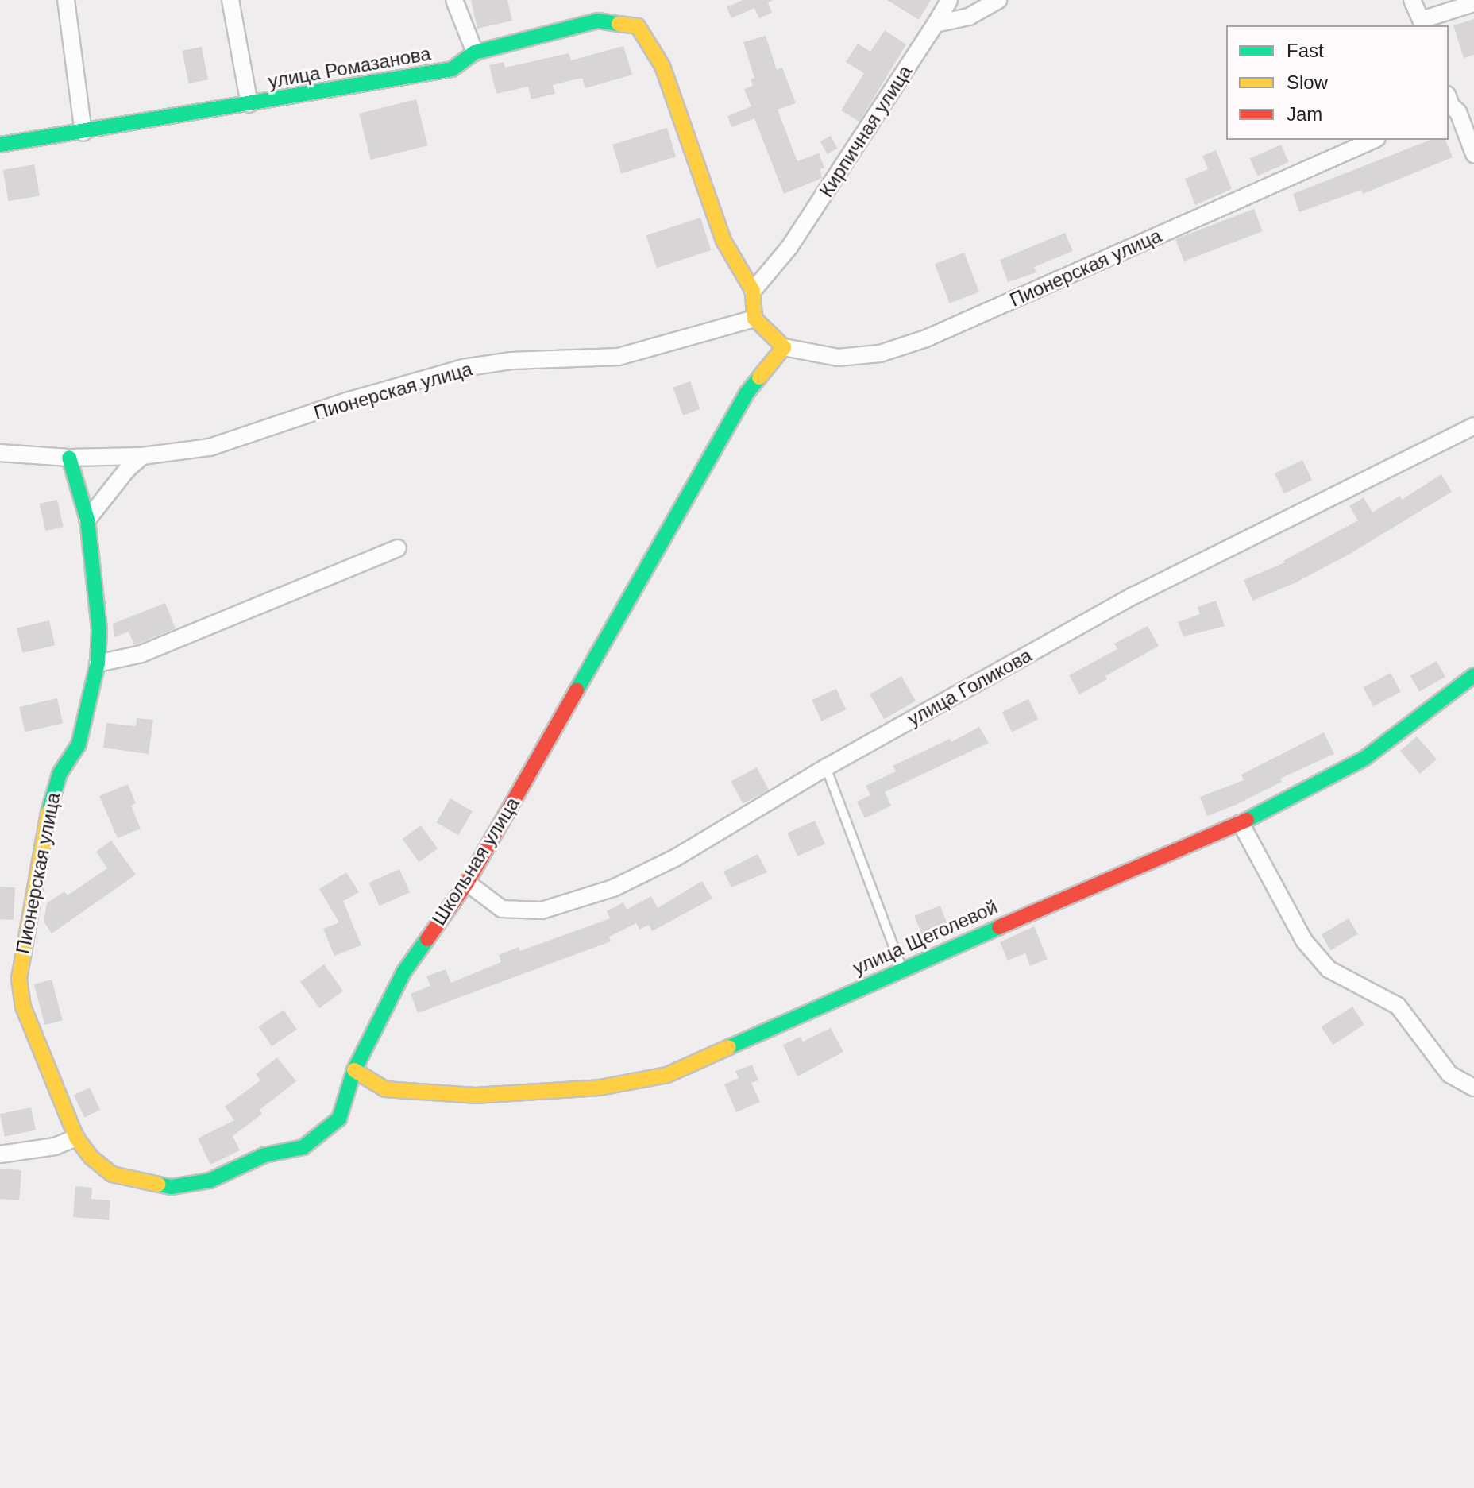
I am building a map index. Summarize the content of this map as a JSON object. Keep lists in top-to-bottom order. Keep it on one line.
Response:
{"streets":{"street":["улица Ромазанова","Кирпичная улица","Пионерская улица","улица Голикова","Школьная улица","улица Щеголевой"]},"crossings":[["улица Ромазанова","Кирпичная улица"],["Пионерская улица","Школьная улица"],["улица Голикова","Школьная улица"],["Школьная улица","улица Щеголевой"]],"legend":["Fast","Slow","Jam"]}
